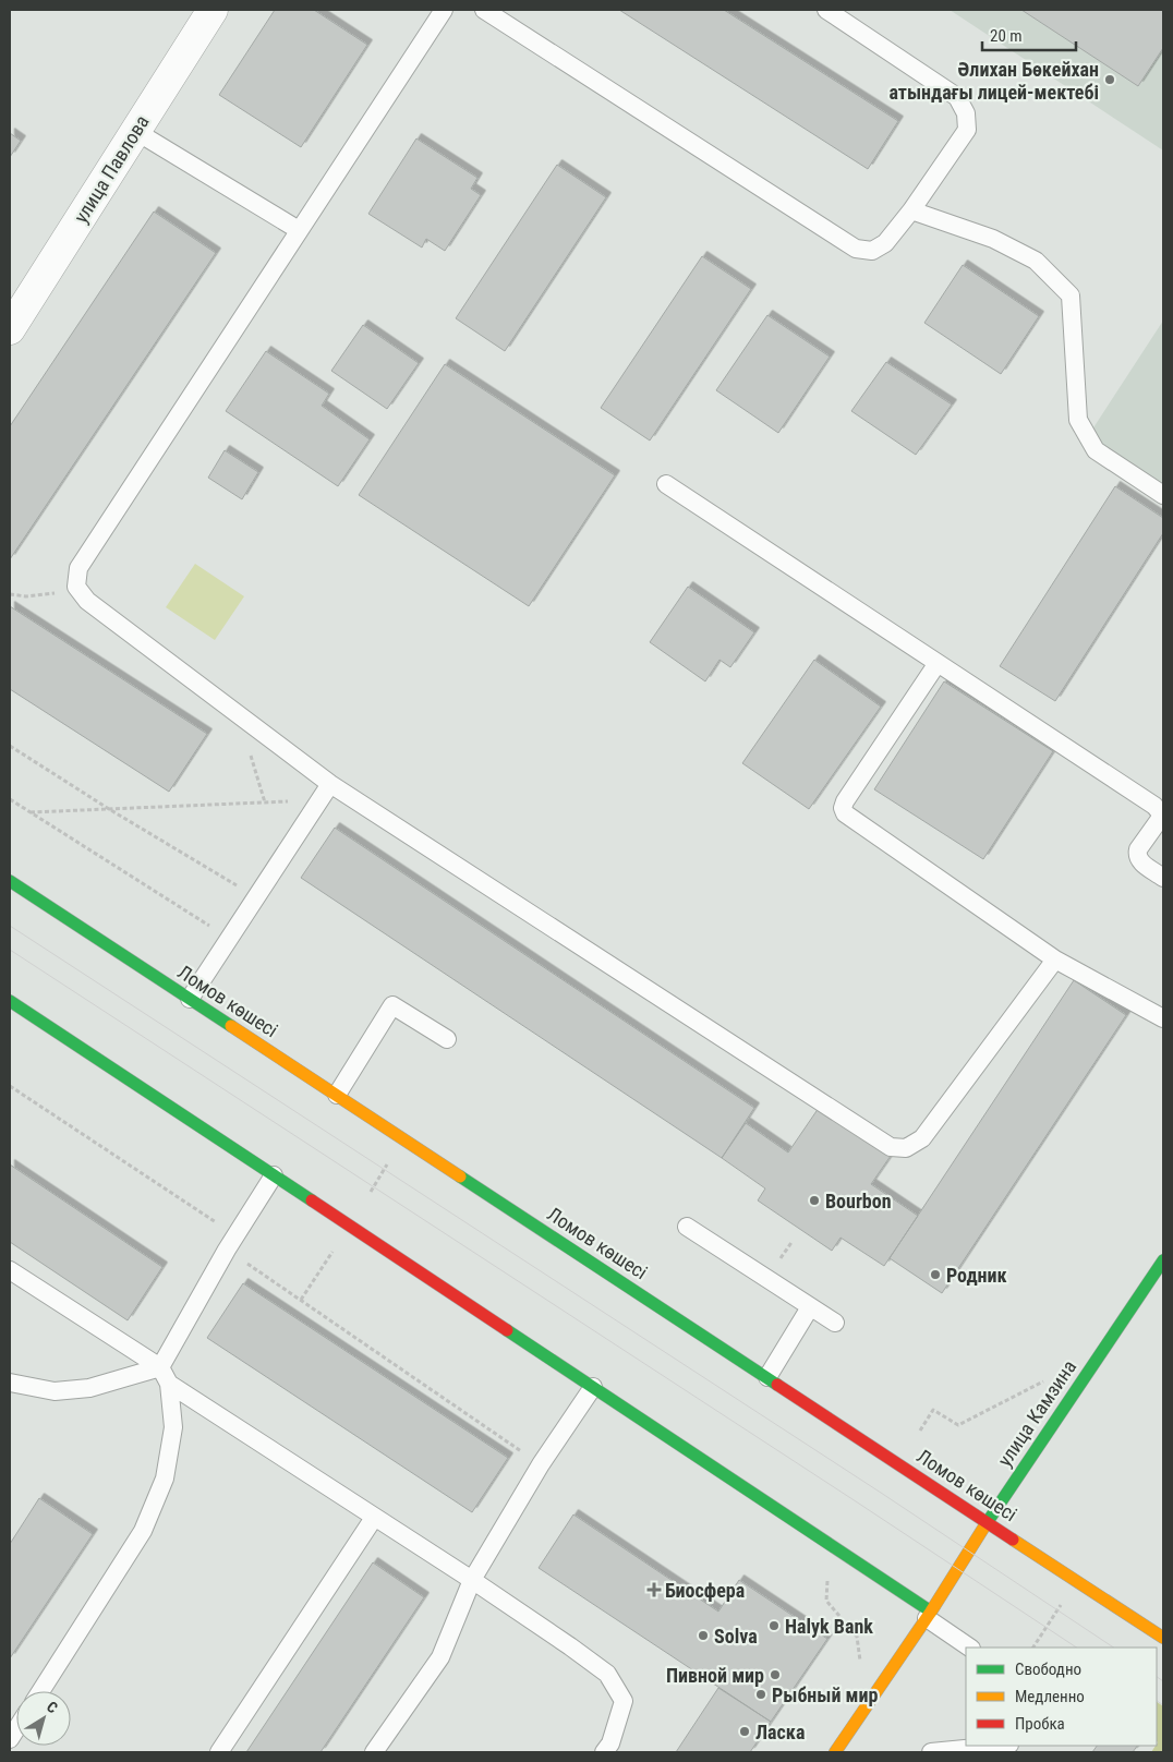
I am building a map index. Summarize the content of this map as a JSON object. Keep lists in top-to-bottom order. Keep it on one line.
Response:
{"streets":{"main road":["Ломов көшесі","улица Камзина"],"street":["улица Павлова"]},"crossings":[["Ломов көшесі","улица Камзина"]],"places":{"other":["Әлихан Бөкейхан атындағы лицей-мектебі","Bourbon","Родник","Halyk Bank","Solva","Пивной мир","Рыбный мир","Ласка"],"health":["Биосфера"]},"legend":["Свободно","Медленно","Пробка"],"scale_bar":"20 m","north":"top right"}
